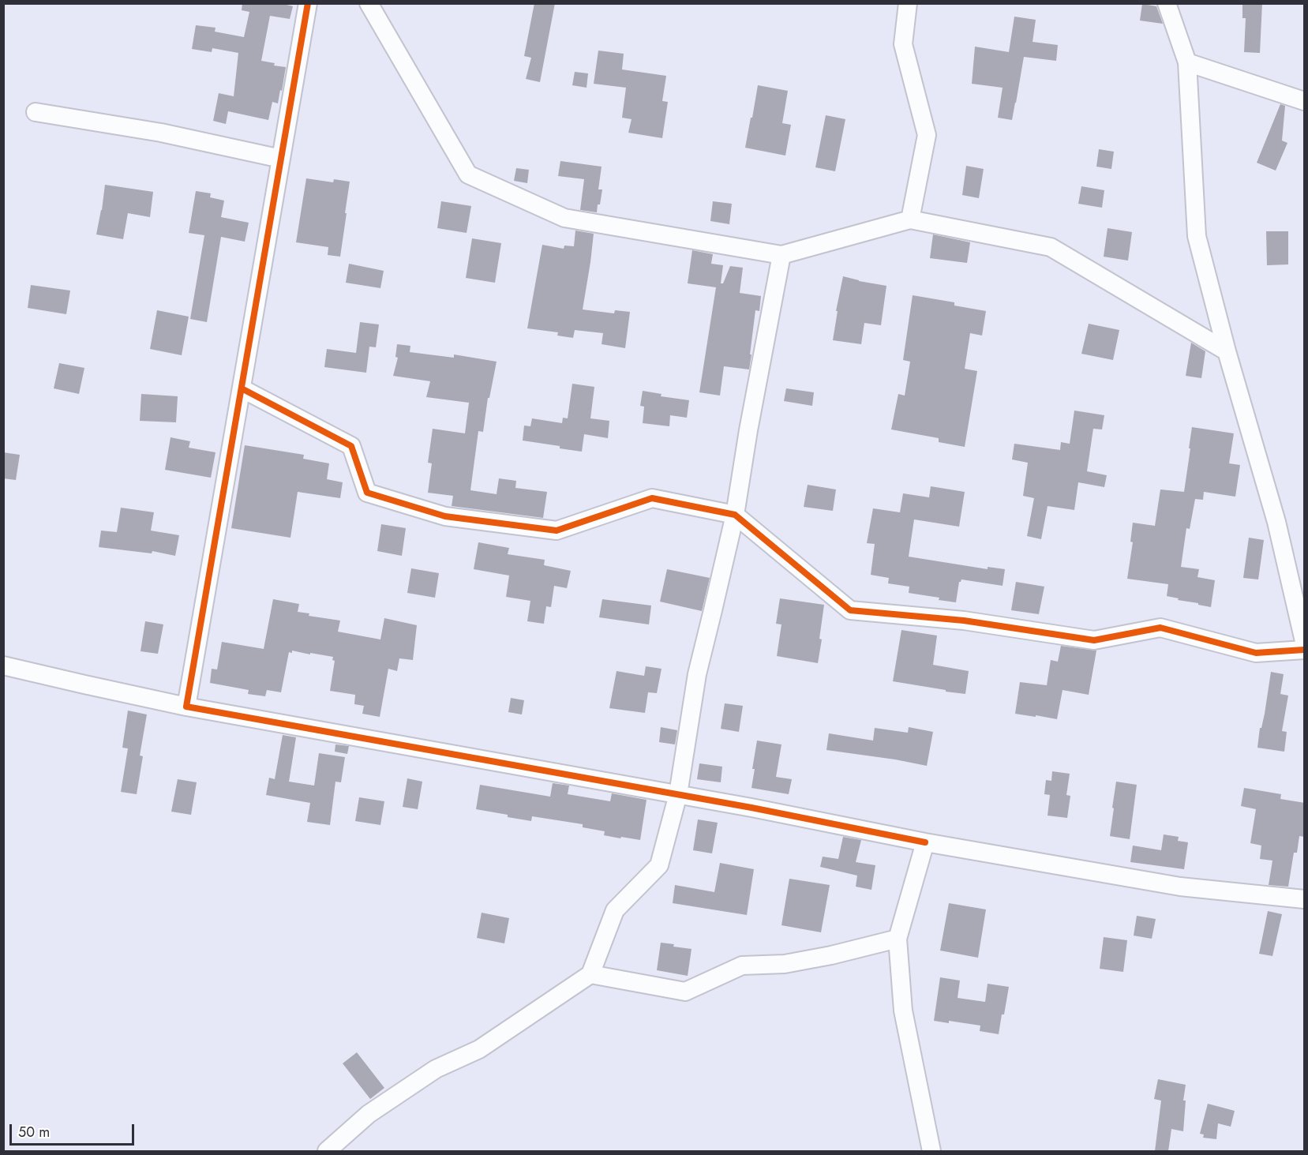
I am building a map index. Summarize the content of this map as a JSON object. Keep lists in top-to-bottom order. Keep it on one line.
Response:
{"scale_bar":"50 m"}
